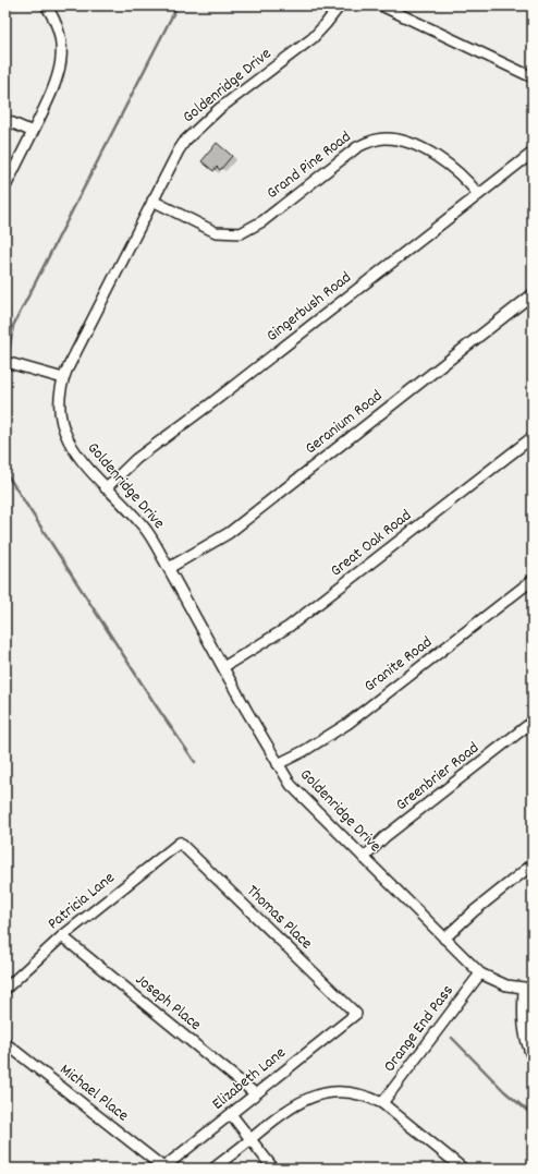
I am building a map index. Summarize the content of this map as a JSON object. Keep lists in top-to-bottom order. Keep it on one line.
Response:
{"streets":{"street":["Goldenridge Drive","Grand Pine Road","Gingerbush Road","Geranium Road","Great Oak Road","Granite Road","Greenbrier Road","Patricia Lane","Thomas Place","Joseph Place","Orange End Pass","Elizabeth Lane","Michael Place"]},"crossings":[["Goldenridge Drive","Grand Pine Road"],["Goldenridge Drive","Gingerbush Road"],["Goldenridge Drive","Geranium Road"],["Goldenridge Drive","Great Oak Road"],["Goldenridge Drive","Granite Road"],["Goldenridge Drive","Greenbrier Road"],["Goldenridge Drive","Orange End Pass"],["Grand Pine Road","Gingerbush Road"],["Patricia Lane","Thomas Place"],["Patricia Lane","Joseph Place"],["Thomas Place","Elizabeth Lane"],["Joseph Place","Elizabeth Lane"],["Elizabeth Lane","Michael Place"]]}
